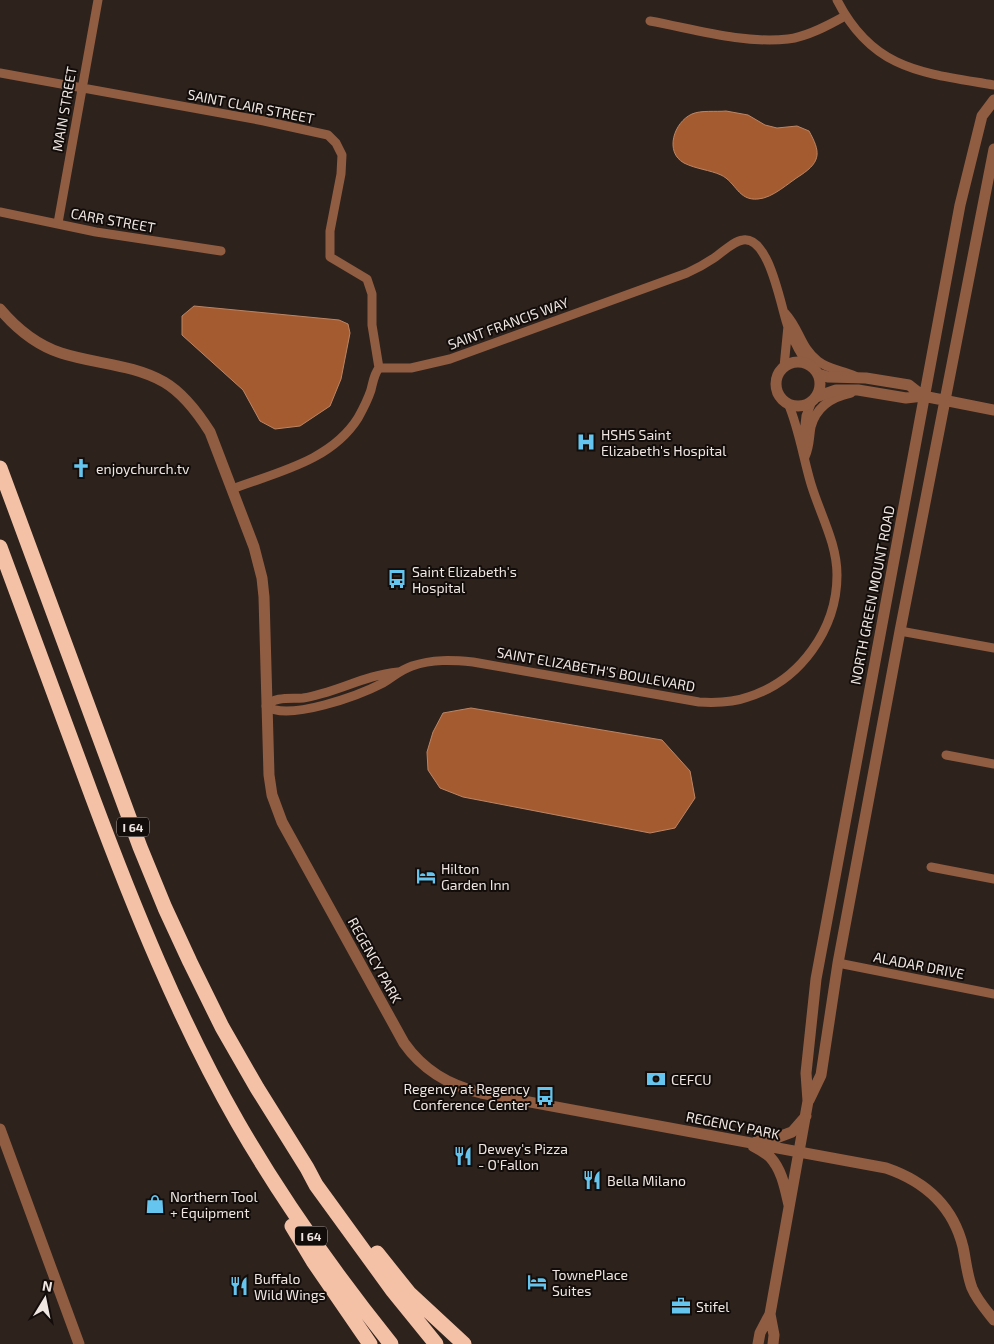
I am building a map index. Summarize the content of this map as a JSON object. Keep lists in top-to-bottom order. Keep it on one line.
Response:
{"streets":{"highway":["I 64"],"street":["SAINT CLAIR STREET","MAIN STREET","CARR STREET","SAINT FRANCIS WAY","NORTH GREEN MOUNT ROAD","SAINT ELIZABETH'S BOULEVARD","REGENCY PARK","ALADAR DRIVE"]},"crossings":[["SAINT CLAIR STREET","MAIN STREET"],["SAINT CLAIR STREET","SAINT FRANCIS WAY"],["MAIN STREET","CARR STREET"],["SAINT FRANCIS WAY","SAINT ELIZABETH'S BOULEVARD"],["NORTH GREEN MOUNT ROAD","SAINT ELIZABETH'S BOULEVARD"],["NORTH GREEN MOUNT ROAD","REGENCY PARK"],["NORTH GREEN MOUNT ROAD","ALADAR DRIVE"],["SAINT ELIZABETH'S BOULEVARD","REGENCY PARK"]],"places":{"hospital":["HSHS Saint Elizabeth's Hospital"],"church":["enjoychurch.tv"],"bus stop":["Saint Elizabeth's Hospital","Regency at Regency Conference Center"],"hotel":["Hilton Garden Inn","TownePlace Suites"],"bank":["CEFCU"],"restaurant":["Dewey's Pizza - O'Fallon","Bella Milano","Buffalo Wild Wings"],"shop":["Northern Tool + Equipment"],"office":["Stifel"]},"north":"top"}
